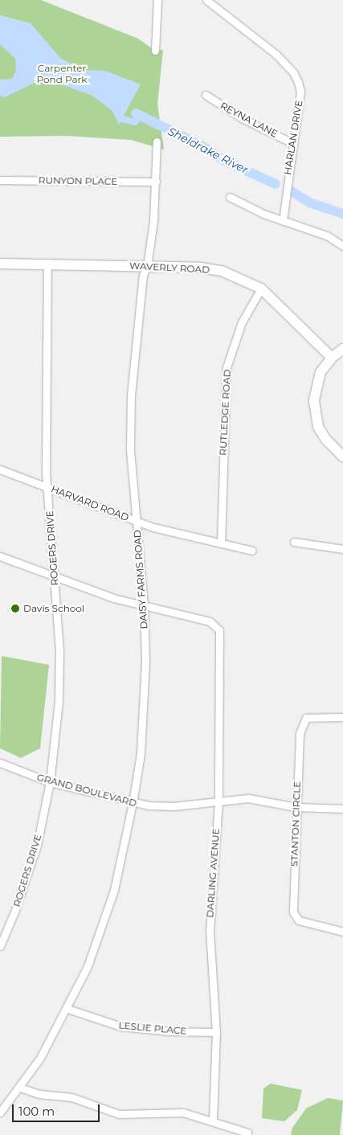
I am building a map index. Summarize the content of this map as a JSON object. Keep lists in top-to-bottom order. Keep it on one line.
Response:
{"streets":{"street":["REYNA LANE","HARLAN DRIVE","RUNYON PLACE","WAVERLY ROAD","RUTLEDGE ROAD","HARVARD ROAD","ROGERS DRIVE","DAISY FARMS ROAD","GRAND BOULEVARD","STANTON CIRCLE","DARLING AVENUE","LESLIE PLACE"]},"crossings":[["REYNA LANE","HARLAN DRIVE"],["RUNYON PLACE","DAISY FARMS ROAD"],["WAVERLY ROAD","RUTLEDGE ROAD"],["WAVERLY ROAD","ROGERS DRIVE"],["WAVERLY ROAD","DAISY FARMS ROAD"],["RUTLEDGE ROAD","HARVARD ROAD"],["HARVARD ROAD","ROGERS DRIVE"],["HARVARD ROAD","DAISY FARMS ROAD"],["ROGERS DRIVE","GRAND BOULEVARD"],["DAISY FARMS ROAD","GRAND BOULEVARD"],["DAISY FARMS ROAD","DARLING AVENUE"],["DAISY FARMS ROAD","LESLIE PLACE"],["GRAND BOULEVARD","STANTON CIRCLE"],["GRAND BOULEVARD","DARLING AVENUE"],["DARLING AVENUE","LESLIE PLACE"]],"water":["Sheldrake River"],"parks":["Carpenter Pond Park"],"places":["Davis School"],"scale_bar":"100 m"}
